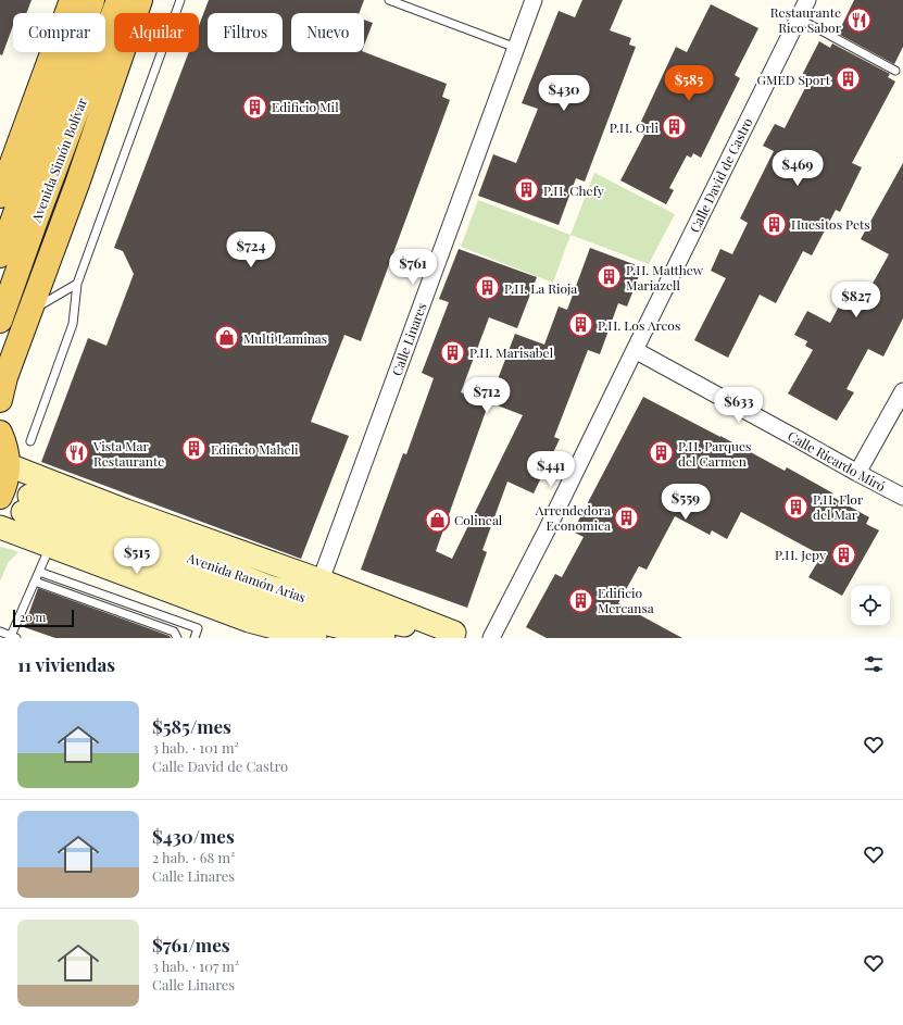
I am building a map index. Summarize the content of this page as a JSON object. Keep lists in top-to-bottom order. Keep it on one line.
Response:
{"streets":{"main road":["Avenida Simón Bolívar","Avenida Ramón Arias"],"street":["Calle David de Castro","Calle Linares","Calle Ricardo Miró"]},"crossings":[["Calle David de Castro","Calle Ricardo Miró"]],"places":{"restaurant":["Restaurante Rico Sabor","Vista Mar Restaurante"],"building":["GMED Sport","Edificio Mil","P.H. Orli","P.H. Chefy","Huesitos Pets","P.H. Matthew Mariazell","P.H. La Rioja","P.H. Los Arcos","P.H. Marisabel","Edificio Maheli","P.H. Parques del Carmen","P.H. Flor del Mar","Arrendedora Economica","P.H. Jepy","Edificio Mercansa"],"shop":["Multi Laminas","Colineal"]},"scale_bar":"20 m","page":{"chip":["Comprar","Alquilar","Filtros","Nuevo"],"price":["$585","$430","$469","$724","$761","$827","$712","$633","$441","$559","$515"],"scale":"20 m","heading":"11 viviendas","list":[{"name":"$585/mes","note":"3 hab. · 101 m² · Calle David de Castro"},{"name":"$430/mes","note":"2 hab. · 68 m² · Calle Linares"},{"name":"$761/mes","note":"3 hab. · 107 m² · Calle Linares"}]}}
